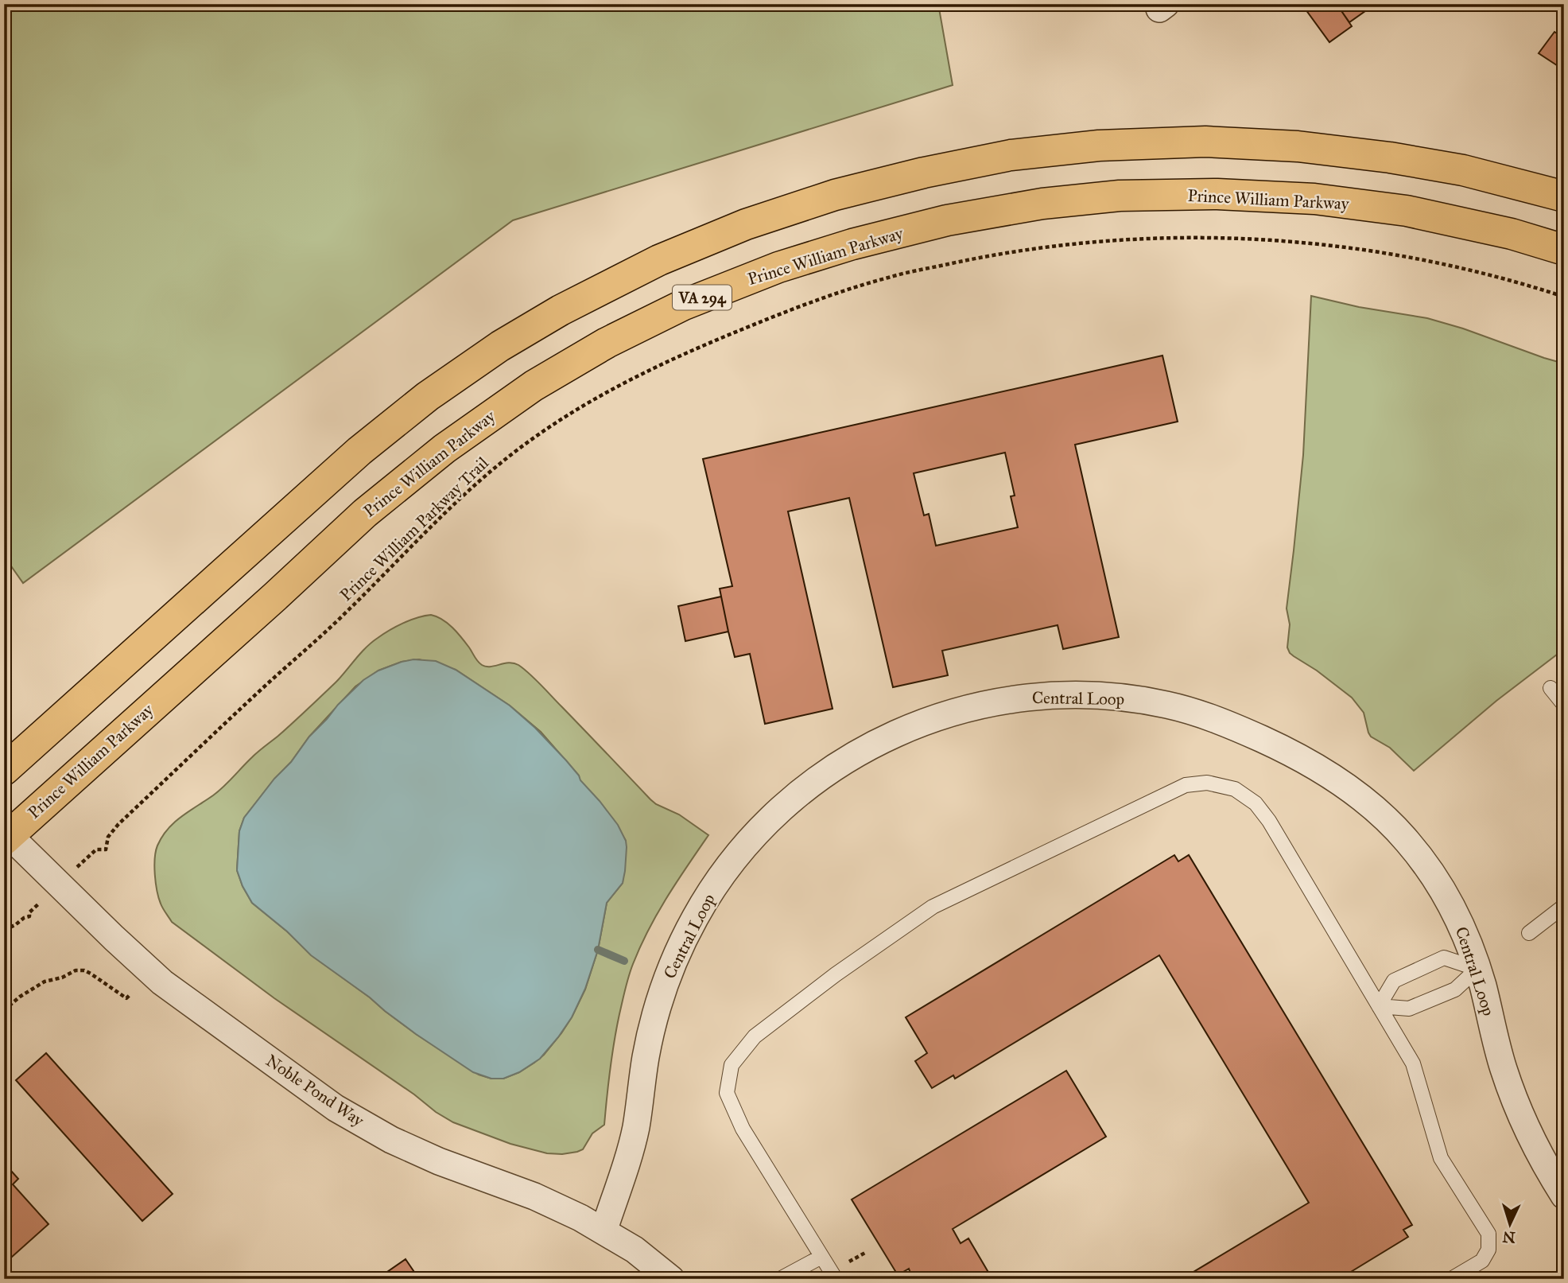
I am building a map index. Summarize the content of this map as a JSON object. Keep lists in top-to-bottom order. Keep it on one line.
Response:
{"streets":{"highway":["Prince William Parkway","VA 294"],"street":["Central Loop","Noble Pond Way"],"path":["Prince William Parkway Trail"]},"crossings":[["Prince William Parkway","Noble Pond Way"],["Central Loop","Noble Pond Way"]],"north":"bottom"}
